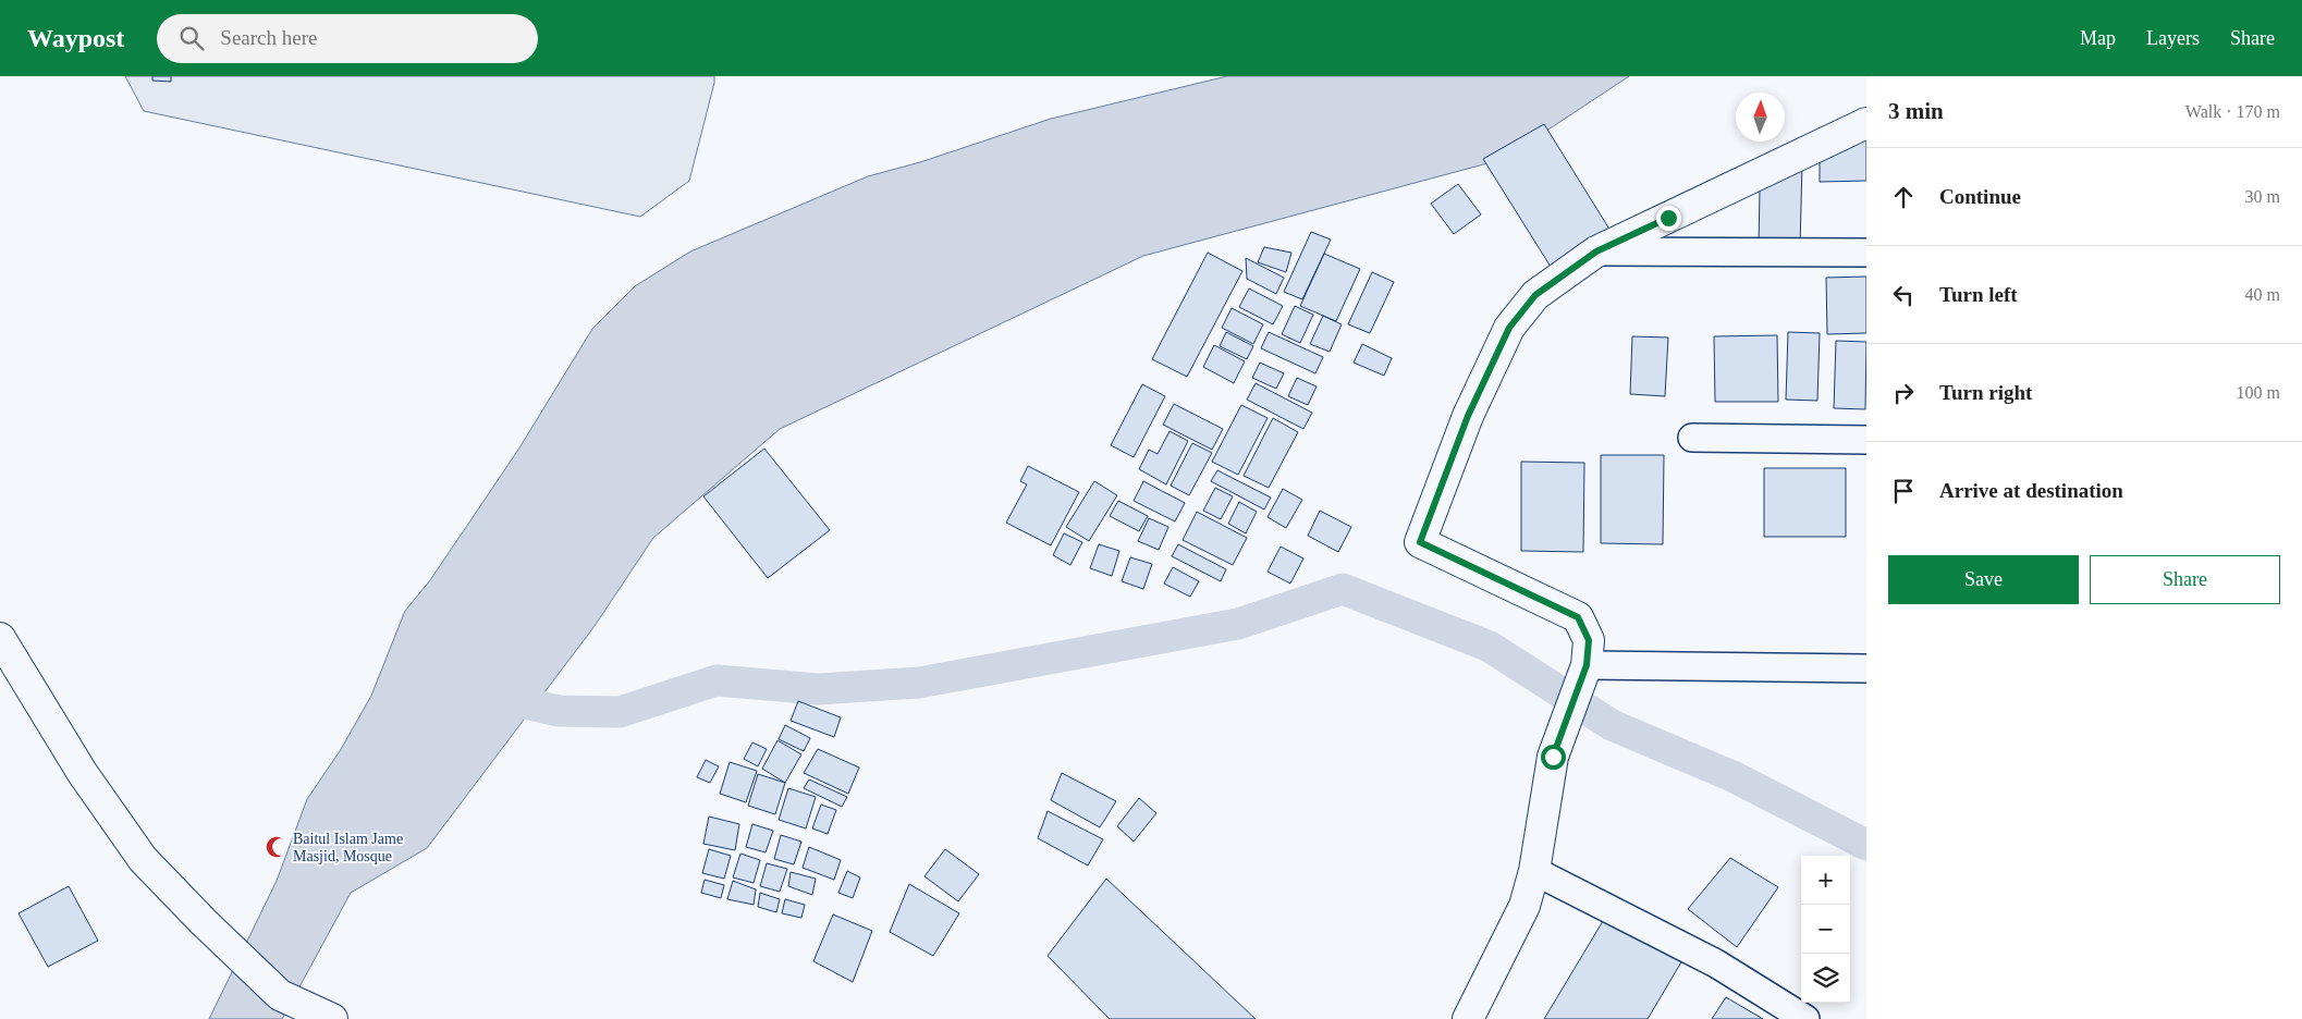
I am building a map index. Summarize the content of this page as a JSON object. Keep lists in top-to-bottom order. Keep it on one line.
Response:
{"places":{"mosque":["Baitul Islam Jame Masjid, Mosque"]},"north":"top","page":{"header":"Waypost","search":"Search here","nav":["Map","Layers","Share"],"heading":["3 min","Walk · 170 m"],"list":[["Continue","30 m"],["Turn left","40 m"],["Turn right","100 m"],"Arrive at destination"],"buttons":["Save","Share"],"map_buttons":["+","−"]}}
